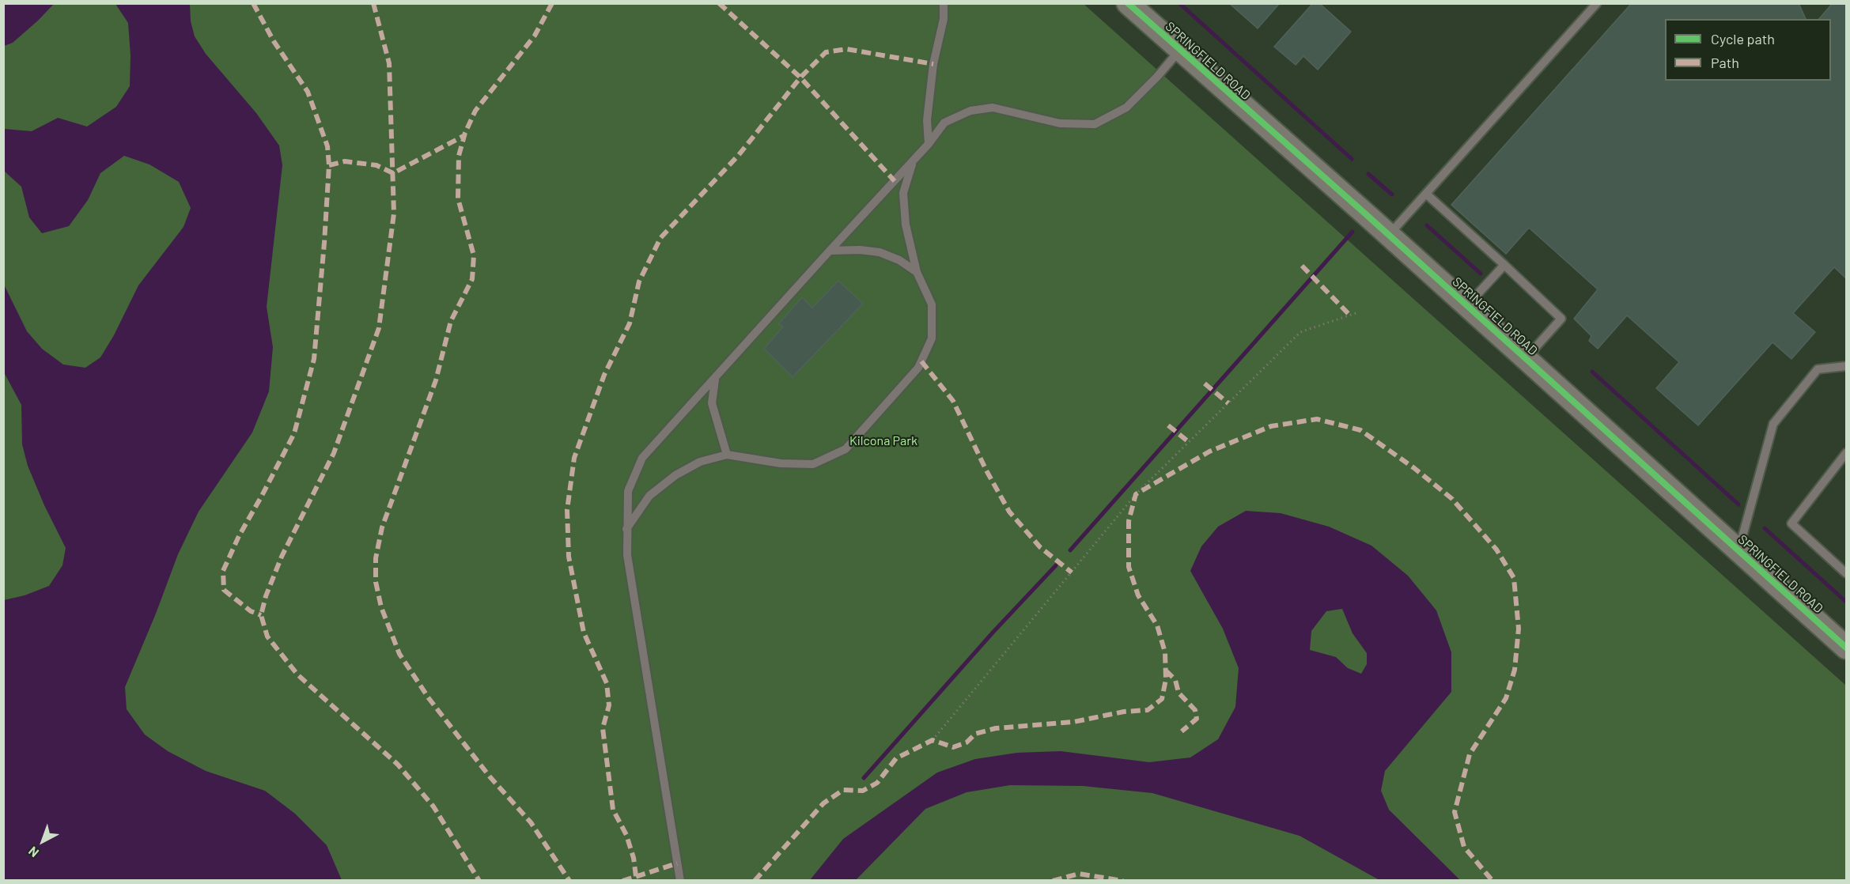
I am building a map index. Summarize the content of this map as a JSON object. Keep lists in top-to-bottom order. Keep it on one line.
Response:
{"streets":{"street":["SPRINGFIELD ROAD"]},"parks":["Kilcona Park"],"legend":["Cycle path","Path"],"north":"bottom left"}
